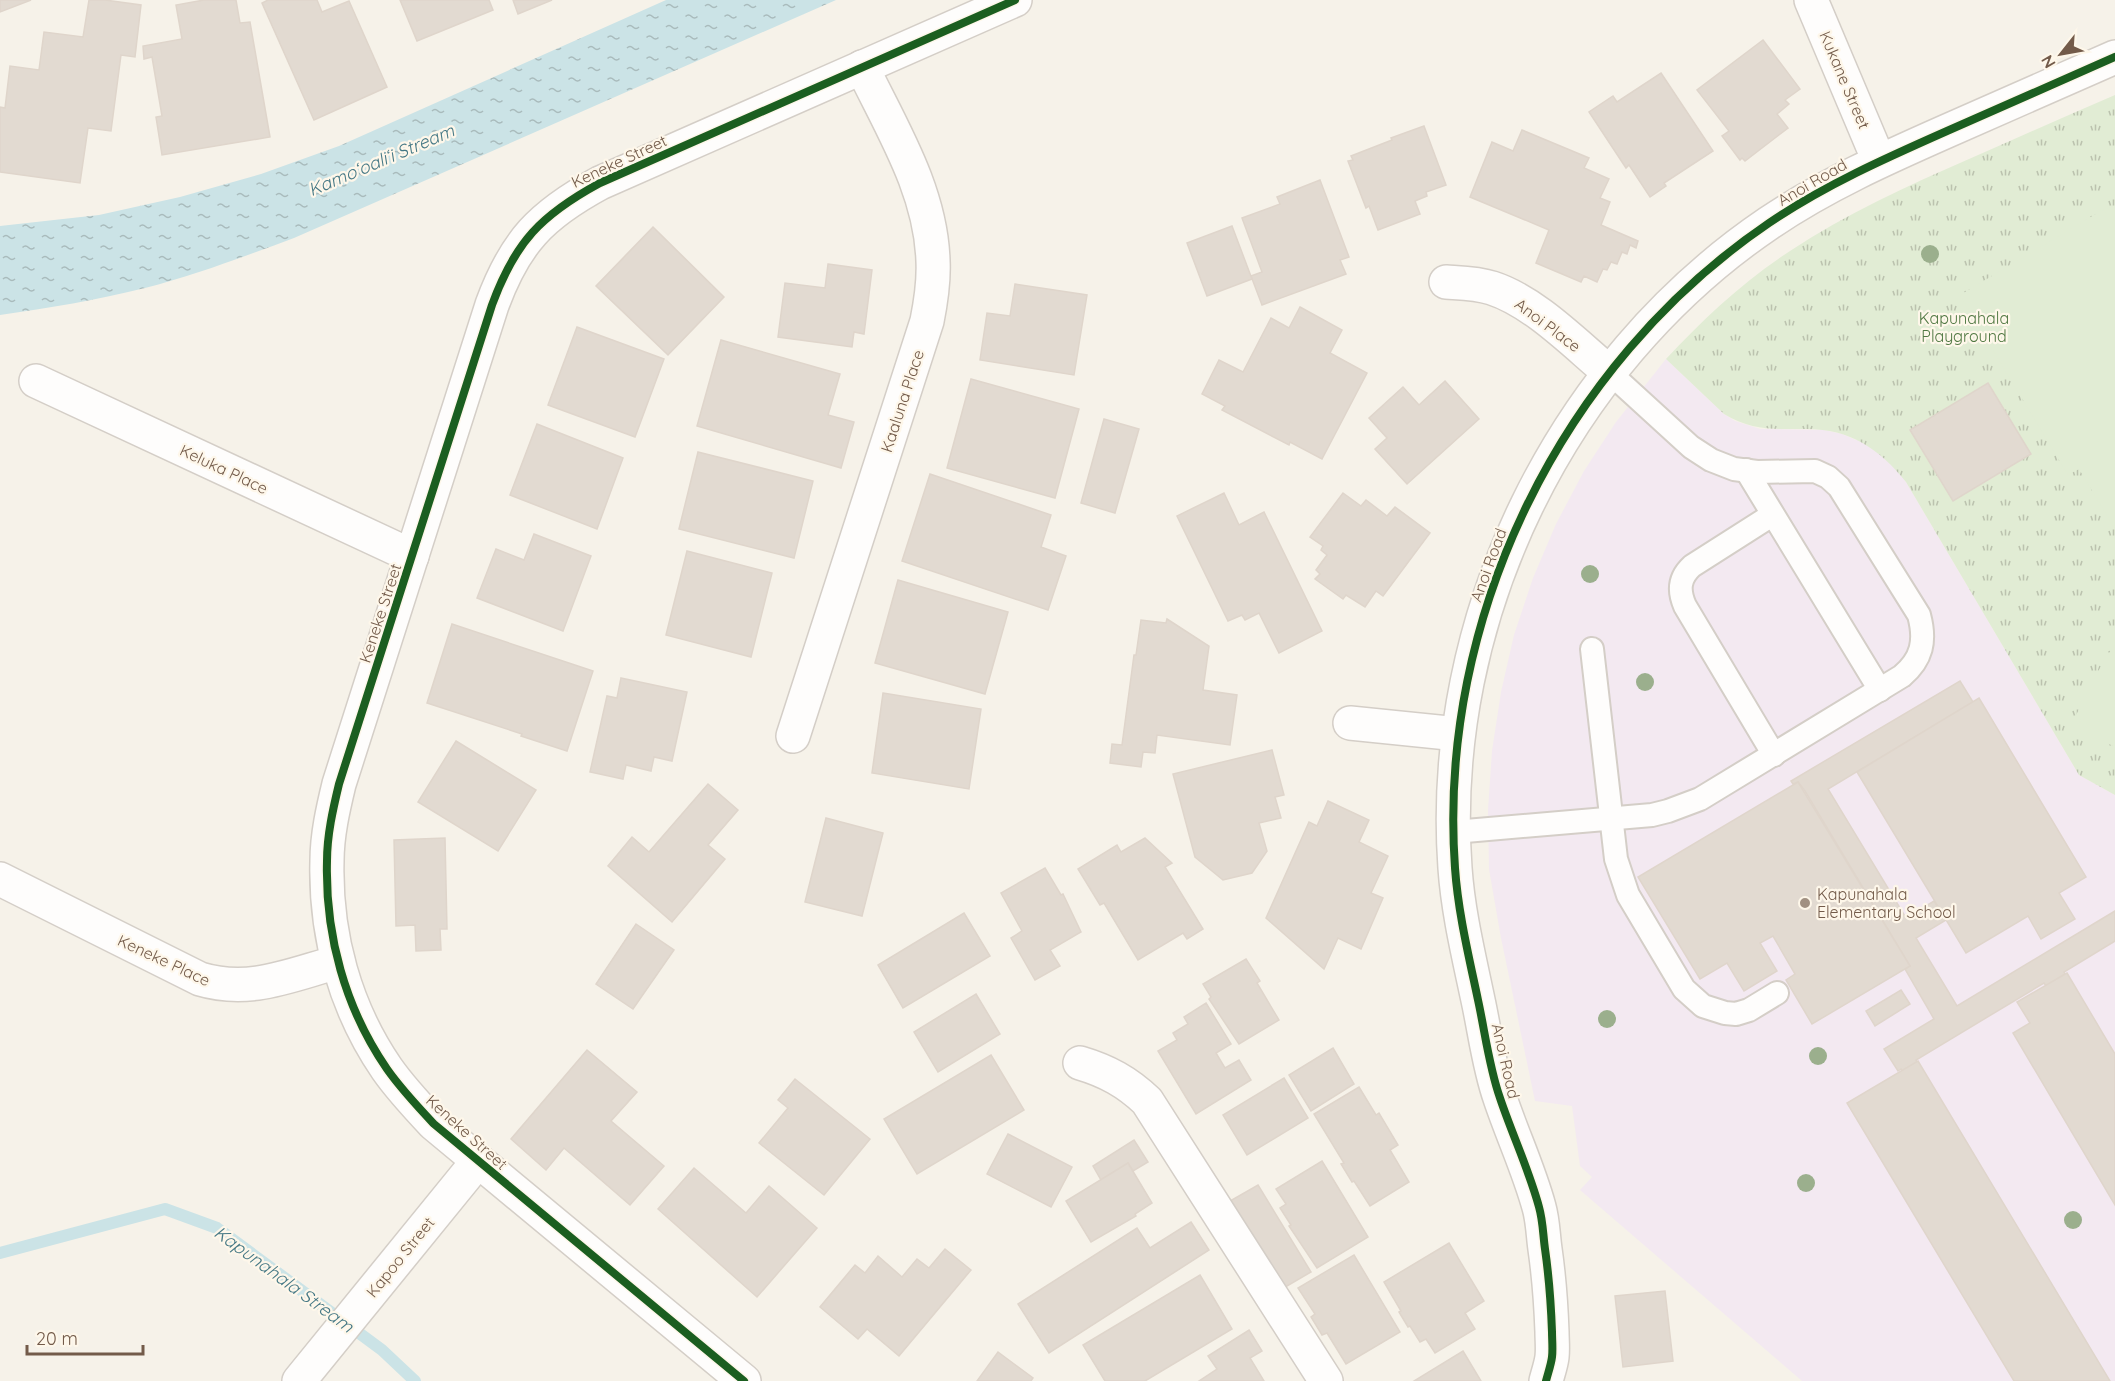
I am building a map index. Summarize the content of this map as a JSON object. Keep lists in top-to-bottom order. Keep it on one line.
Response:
{"streets":{"street":["Kukane Street","Keneke Street","Anoi Road","Anoi Place","Kaaluna Place","Keluka Place","Keneke Place","Kapoo Street"]},"crossings":[["Kukane Street","Anoi Road"],["Keneke Street","Kaaluna Place"],["Keneke Street","Keluka Place"],["Keneke Street","Keneke Place"],["Keneke Street","Kapoo Street"],["Anoi Road","Anoi Place"]],"water":["Kamoʻoaliʻi Stream","Kapunahala Stream"],"parks":["Kapunahala Playground"],"places":["Kapunahala Elementary School"],"scale_bar":"20 m","north":"bottom left"}
